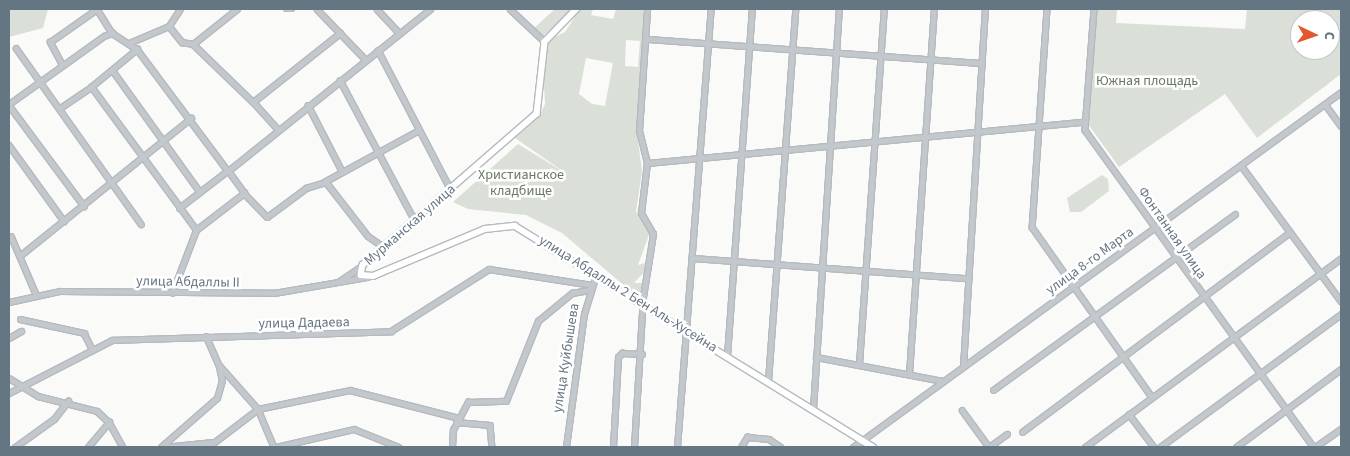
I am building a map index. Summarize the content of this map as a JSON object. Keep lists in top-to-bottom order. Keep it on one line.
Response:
{"streets":{"main road":["Мурманская улица","улица Абдаллы 2 Бен Аль-Хусейна"],"street":["Фонтанная улица","улица 8-го Марта","улица Абдаллы II","улица Дадаева","улица Куйбышева"]},"crossings":[["Мурманская улица","улица Абдаллы II"],["Мурманская улица","улица Абдаллы 2 Бен Аль-Хусейна"],["Фонтанная улица","улица 8-го Марта"],["улица 8-го Марта","улица Абдаллы 2 Бен Аль-Хусейна"],["улица Абдаллы II","улица Абдаллы 2 Бен Аль-Хусейна"],["улица Абдаллы 2 Бен Аль-Хусейна","улица Куйбышева"],["улица Дадаева","улица Куйбышева"]],"parks":["Южная площадь","Христианское кладбище"],"north":"right"}
